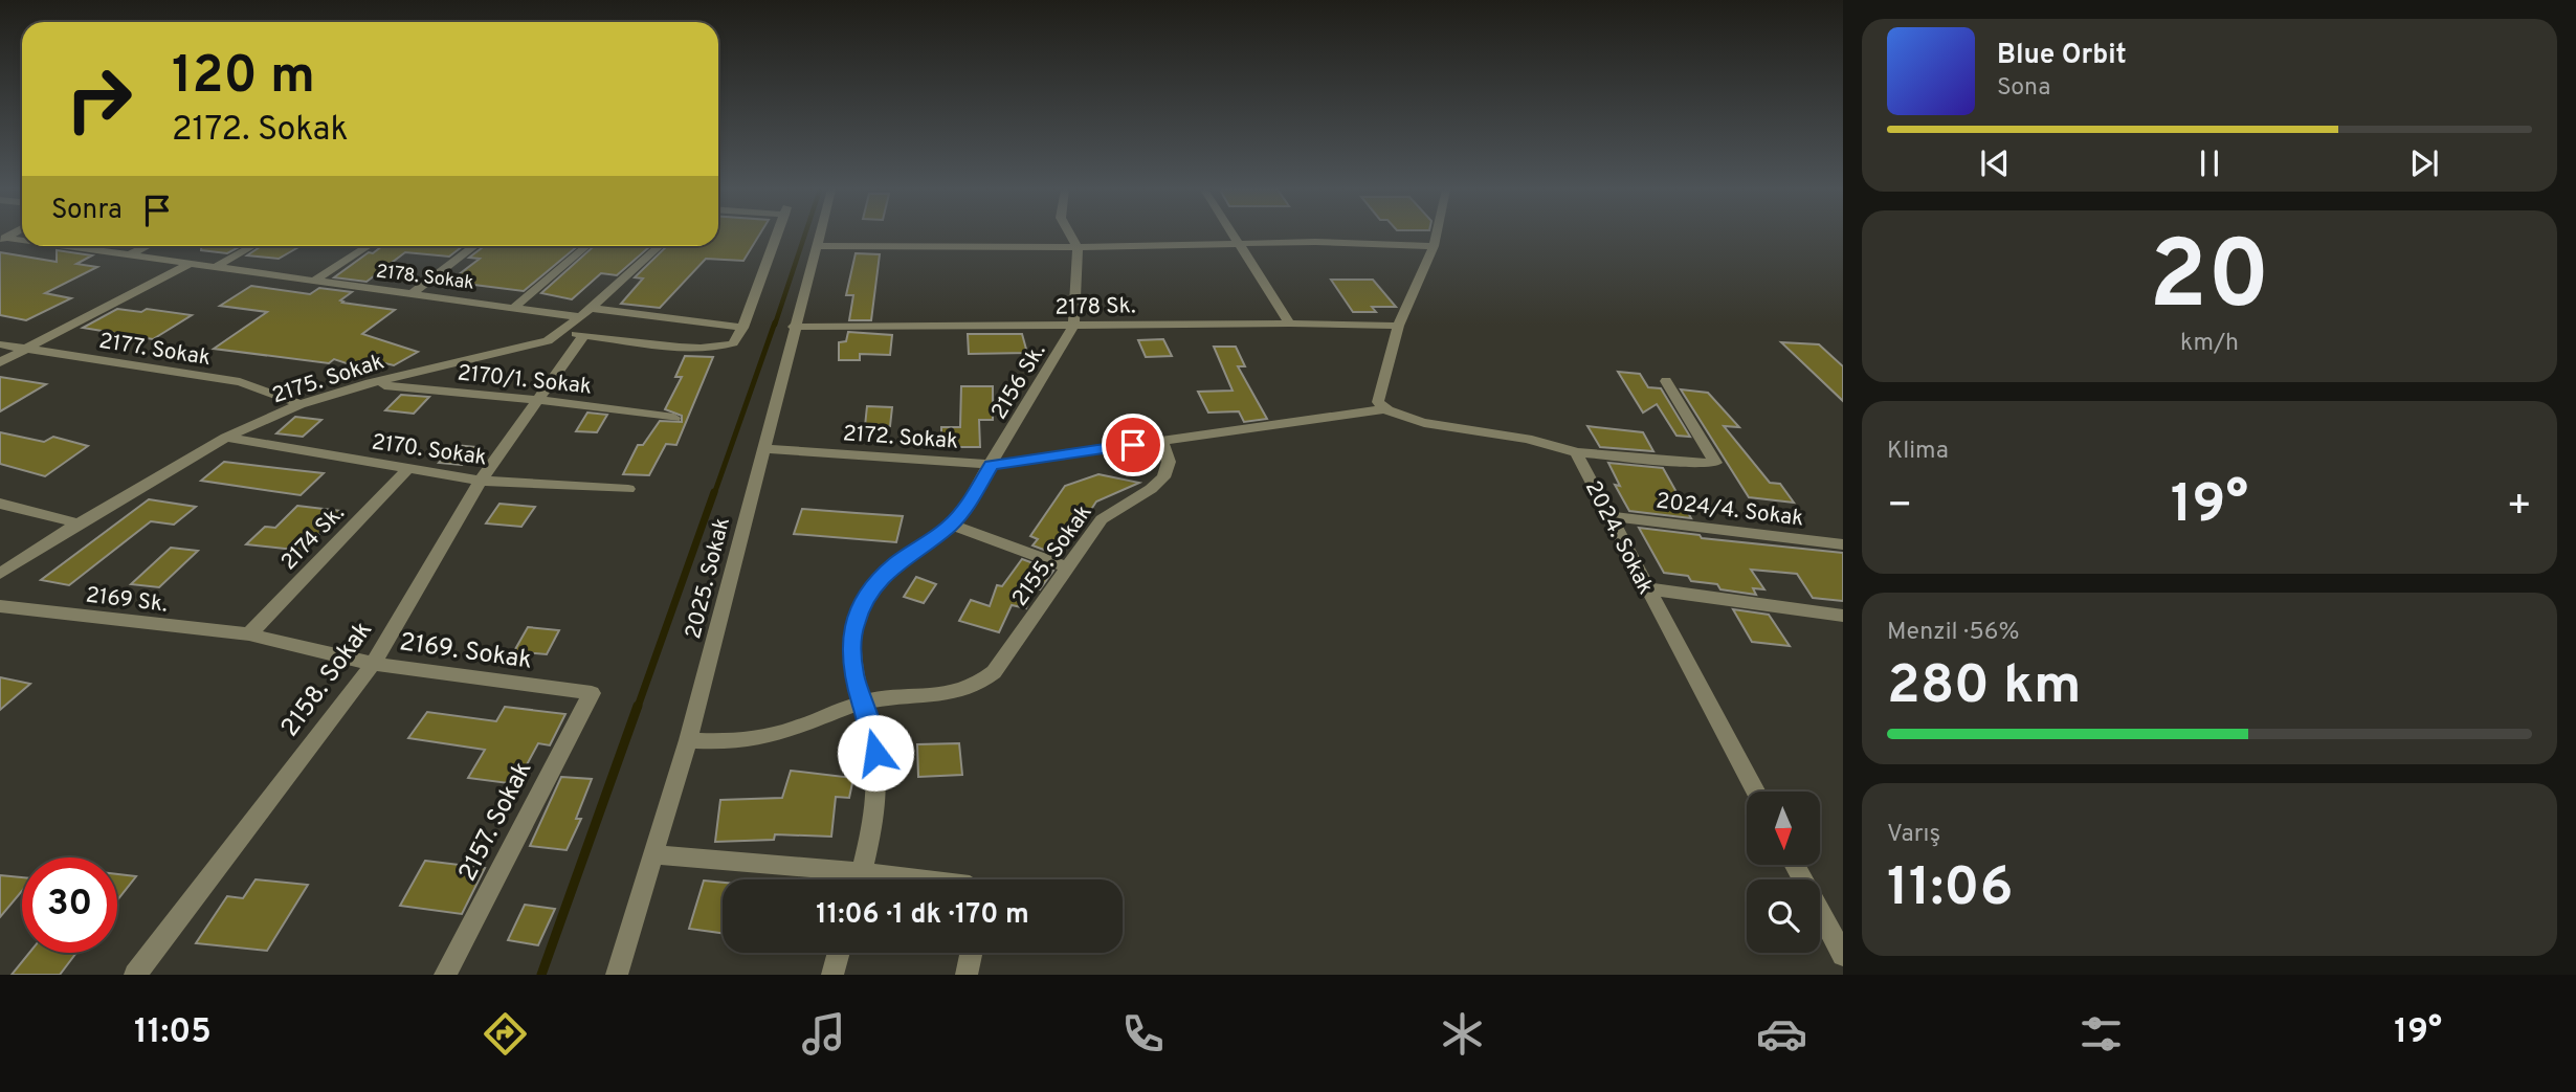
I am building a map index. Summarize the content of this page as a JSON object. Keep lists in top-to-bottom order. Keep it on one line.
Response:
{"streets":{"street":["2178. Sokak","2178 Sk.","2177. Sokak","2175. Sokak","2170/1. Sokak","2156 Sk.","2172. Sokak","2170. Sokak","2024/4. Sokak","2174 Sk.","2024. Sokak","2155. Sokak","2025. Sokak","2169 Sk.","2169. Sokak","2158. Sokak","2157. Sokak"]},"crossings":[["2178. Sokak","2175. Sokak"],["2178 Sk.","2156 Sk."],["2178 Sk.","2025. Sokak"],["2177. Sokak","2175. Sokak"],["2175. Sokak","2170/1. Sokak"],["2175. Sokak","2170. Sokak"],["2170/1. Sokak","2158. Sokak"],["2156 Sk.","2172. Sokak"],["2156 Sk.","2155. Sokak"],["2172. Sokak","2155. Sokak"],["2172. Sokak","2025. Sokak"],["2170. Sokak","2174 Sk."],["2170. Sokak","2158. Sokak"],["2024/4. Sokak","2024. Sokak"],["2174 Sk.","2169 Sk."],["2174 Sk.","2169. Sokak"],["2169 Sk.","2169. Sokak"],["2169. Sokak","2158. Sokak"],["2169. Sokak","2157. Sokak"]],"north":"bottom","page":{"turn":["120 m","2172. Sokak"],"song":["Blue Orbit","Sona"],"then":"Sonra","tile":[["20","km/h"],"Klima",["Menzil · 56%","280 km"],["Varış","11:06"]],"heat":["−","19°","+"],"limit":"30","trip":"11:06 · 1 dk · 170 m","tabs":["11:05","19°"]}}
